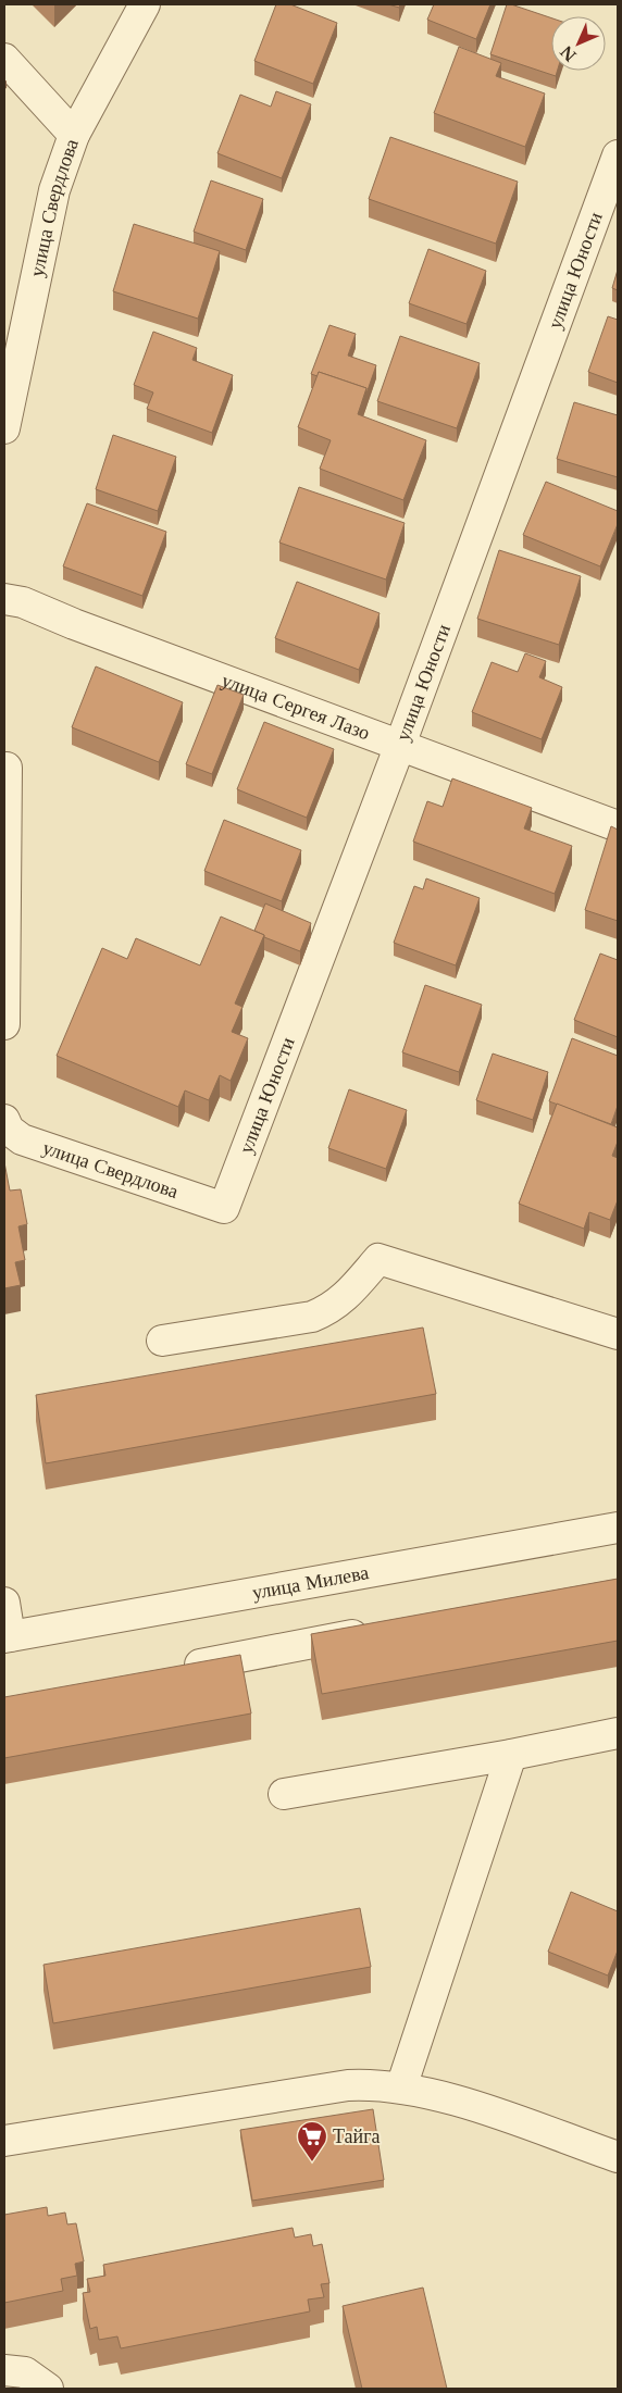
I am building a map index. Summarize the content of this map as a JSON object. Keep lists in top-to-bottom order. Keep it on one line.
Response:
{"streets":{"street":["улица Свердлова","улица Юности","улица Сергея Лазо","улица Милева"]},"crossings":[["улица Свердлова","улица Юности"],["улица Юности","улица Сергея Лазо"]],"places":{"supermarket":["Тайга"]},"north":"bottom left"}
